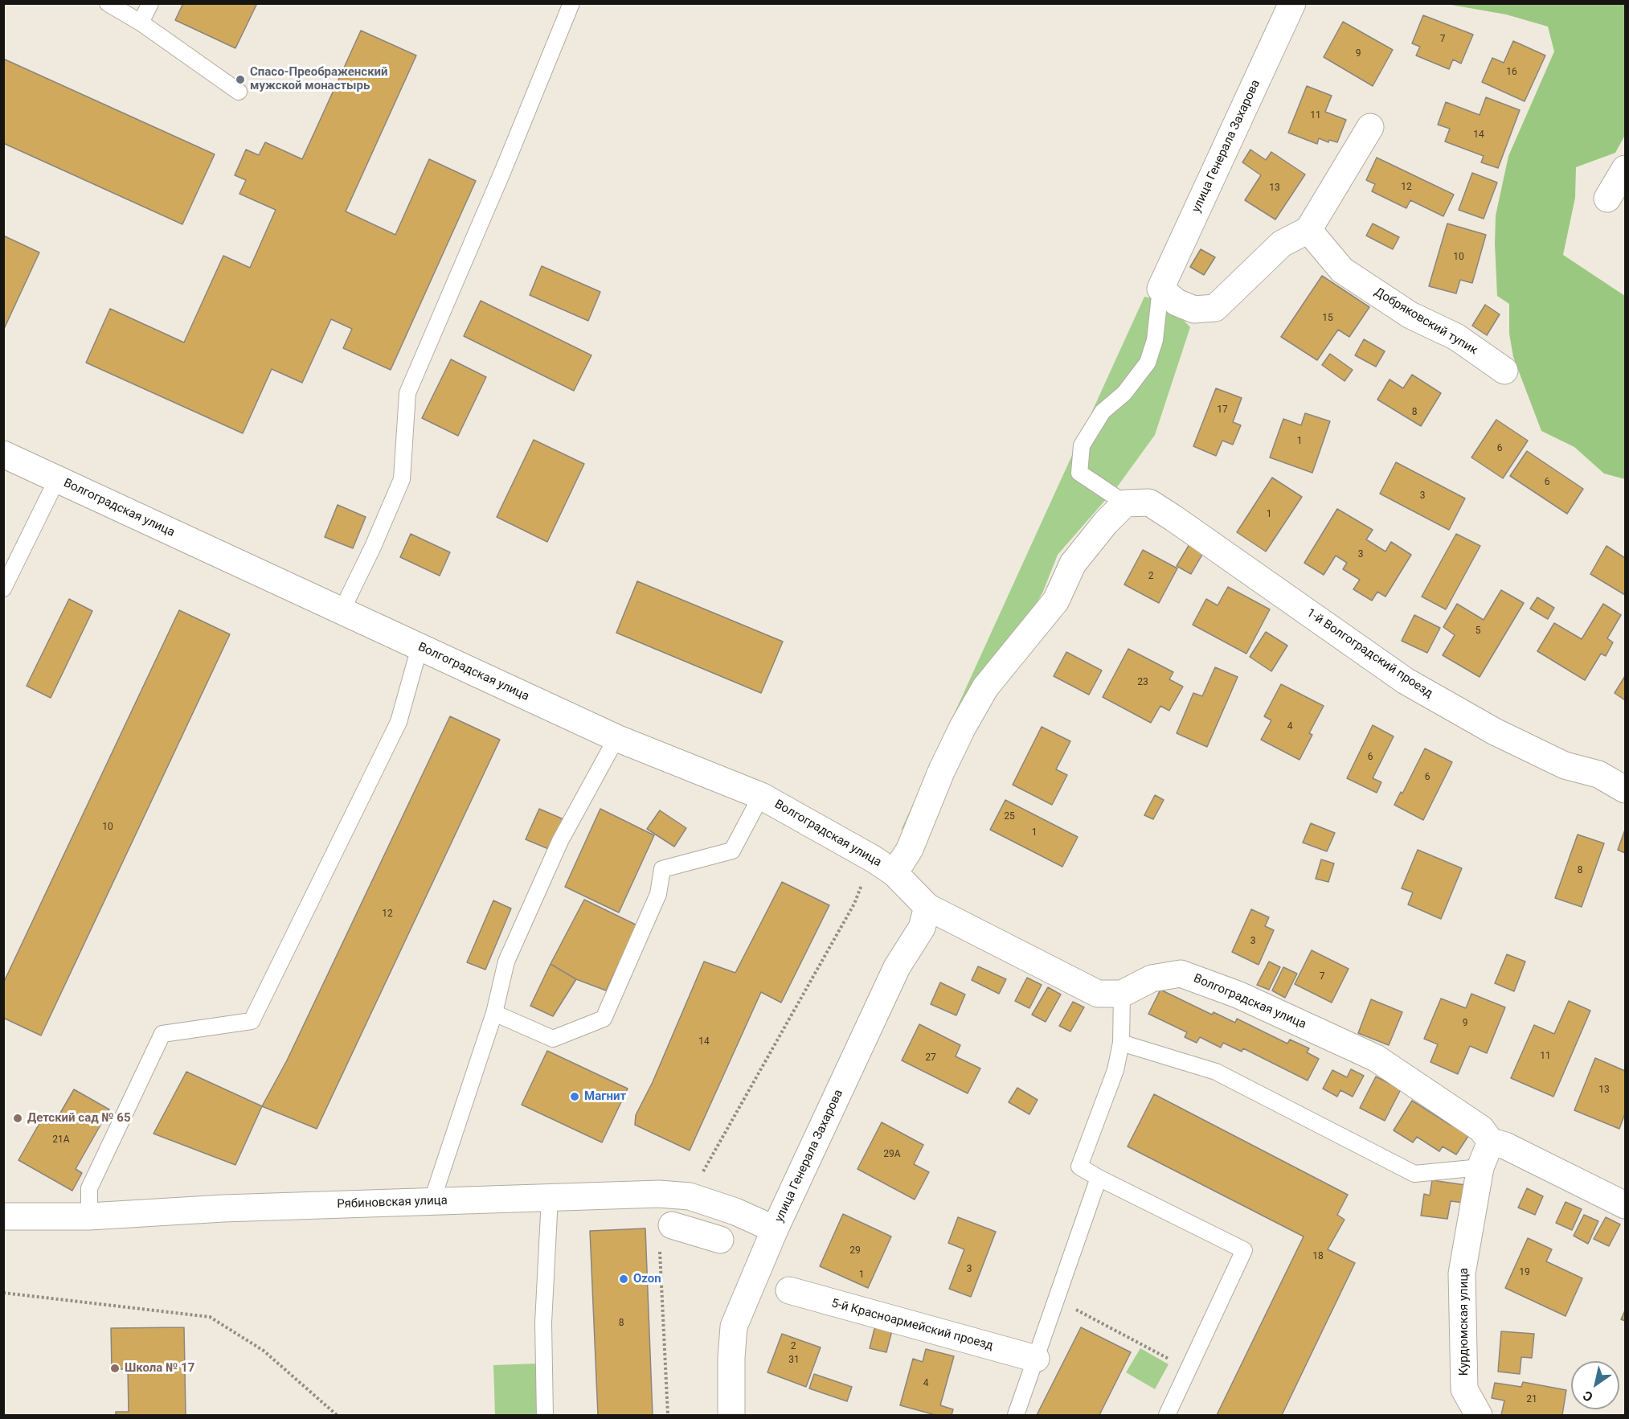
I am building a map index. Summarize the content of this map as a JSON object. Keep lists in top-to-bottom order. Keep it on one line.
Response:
{"streets":{"street":["улица Генерала Захарова","Добряковский тупик","Волгоградская улица","1-й Волгоградский проезд","Рябиновская улица","Курдюмская улица","5-й Красноармейский проезд"]},"crossings":[["улица Генерала Захарова","Волгоградская улица"],["улица Генерала Захарова","Рябиновская улица"],["Волгоградская улица","Курдюмская улица"]],"places":["Спасо-Преображенский мужской монастырь","Магнит","Детский сад № 65","Ozon","Школа № 17"],"house_numbers":["7","9","16","11","14","12","13","10","15","17","8","1","6","6","3","1","3","2","5","23","4","6","6","25","10","1","8","12","3","7","9","14","11","27","13","21А","29А","29","18","3","19","1","8","2","31","4","21"],"north":"bottom left"}
